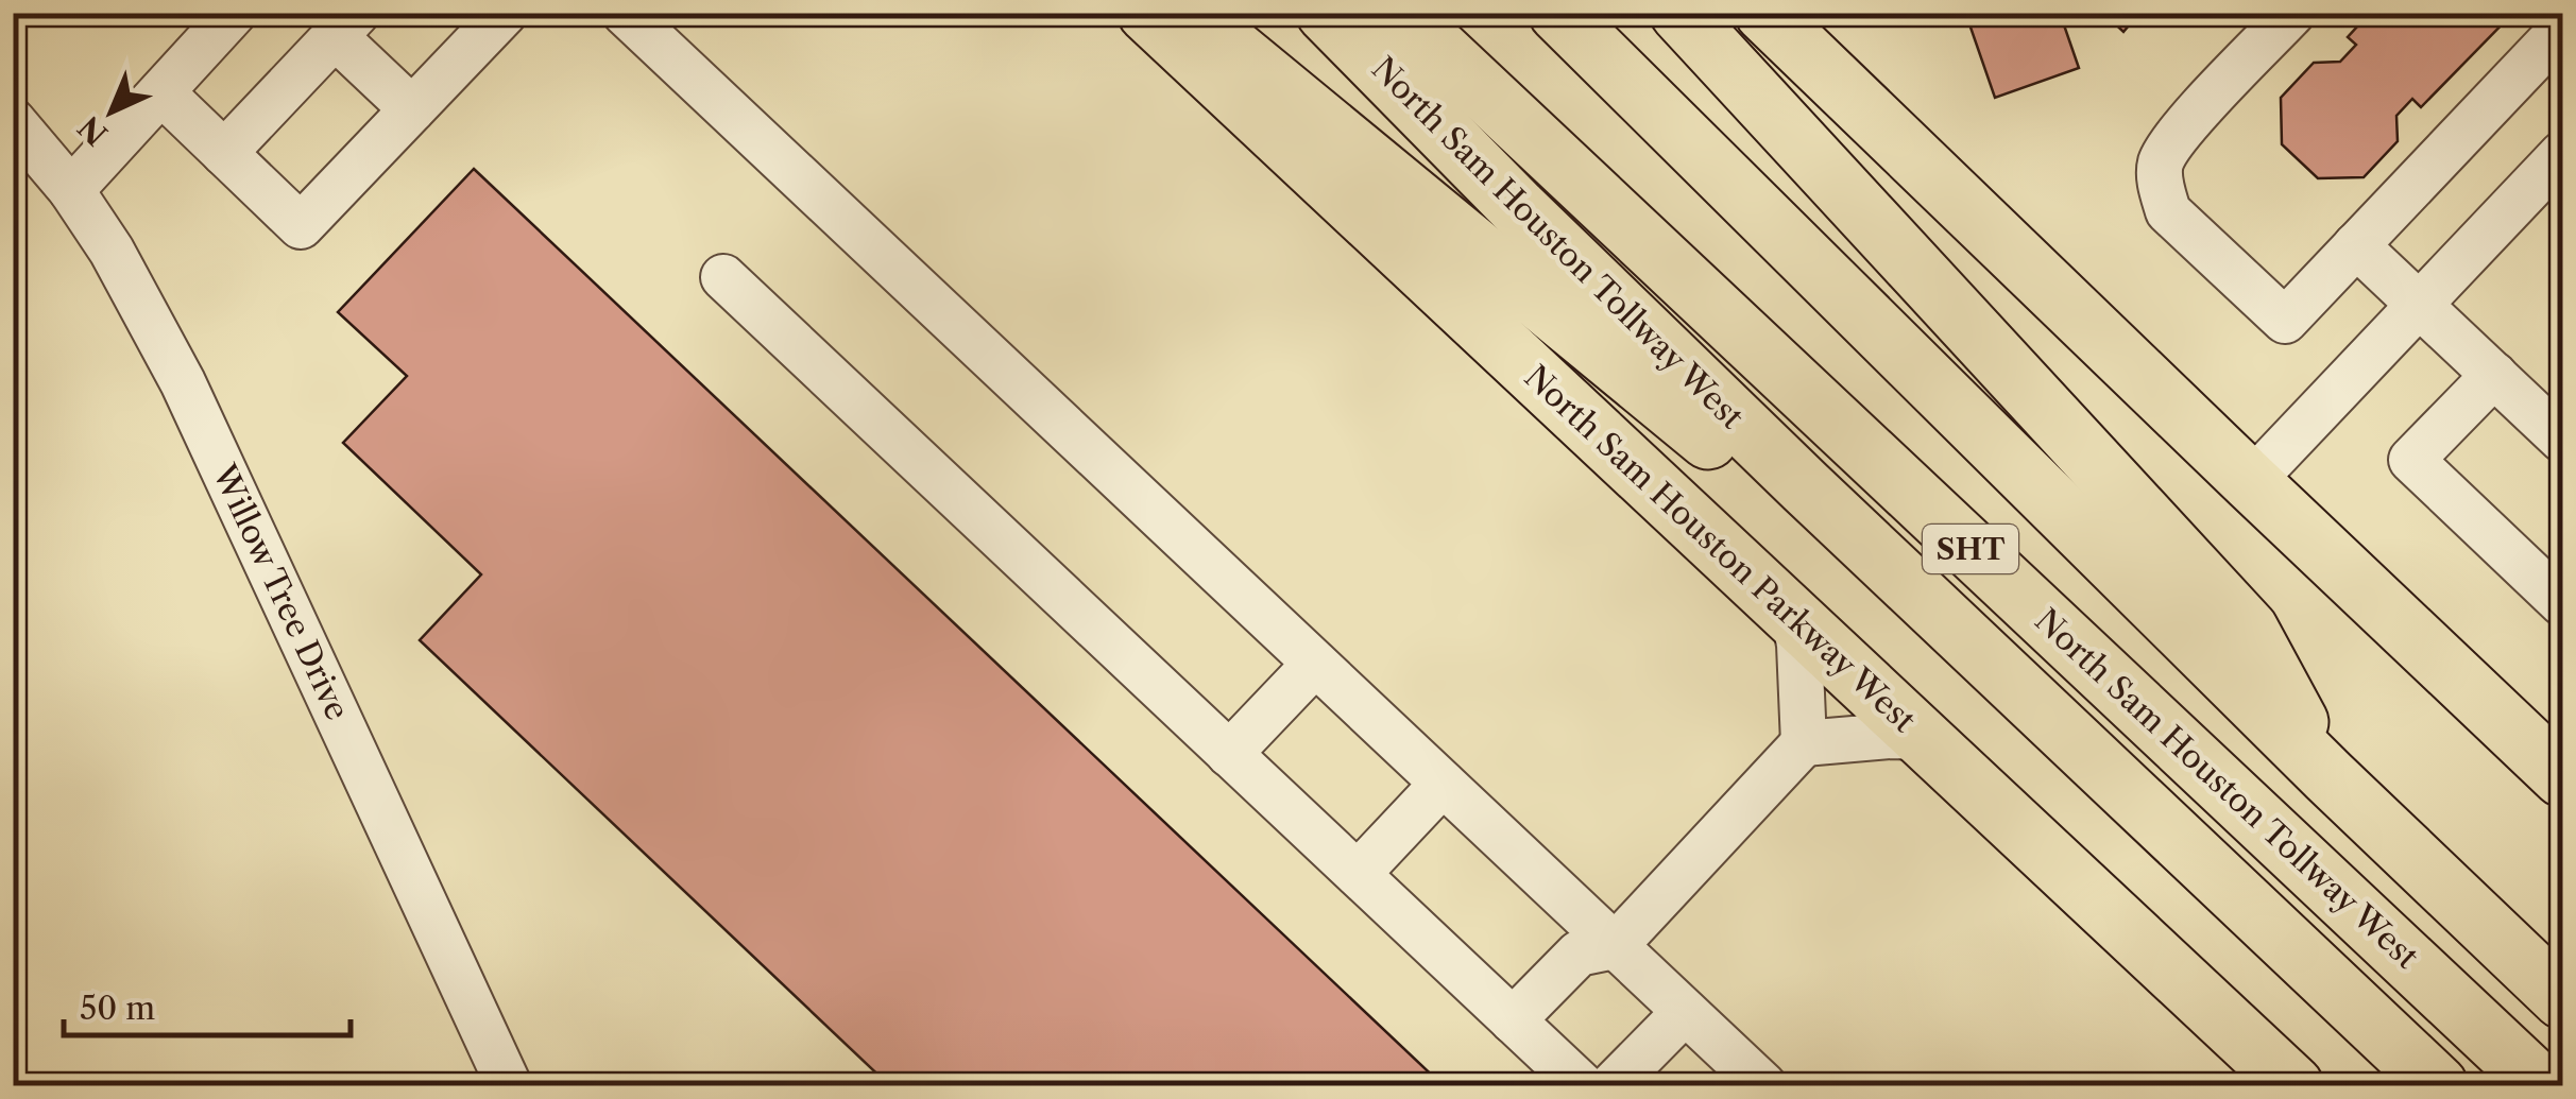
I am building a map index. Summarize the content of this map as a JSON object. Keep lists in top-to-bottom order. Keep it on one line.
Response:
{"streets":{"main road":["North Sam Houston Tollway West","North Sam Houston Parkway West","SHT"],"street":["Willow Tree Drive"]},"scale_bar":"50 m","north":"bottom left"}
